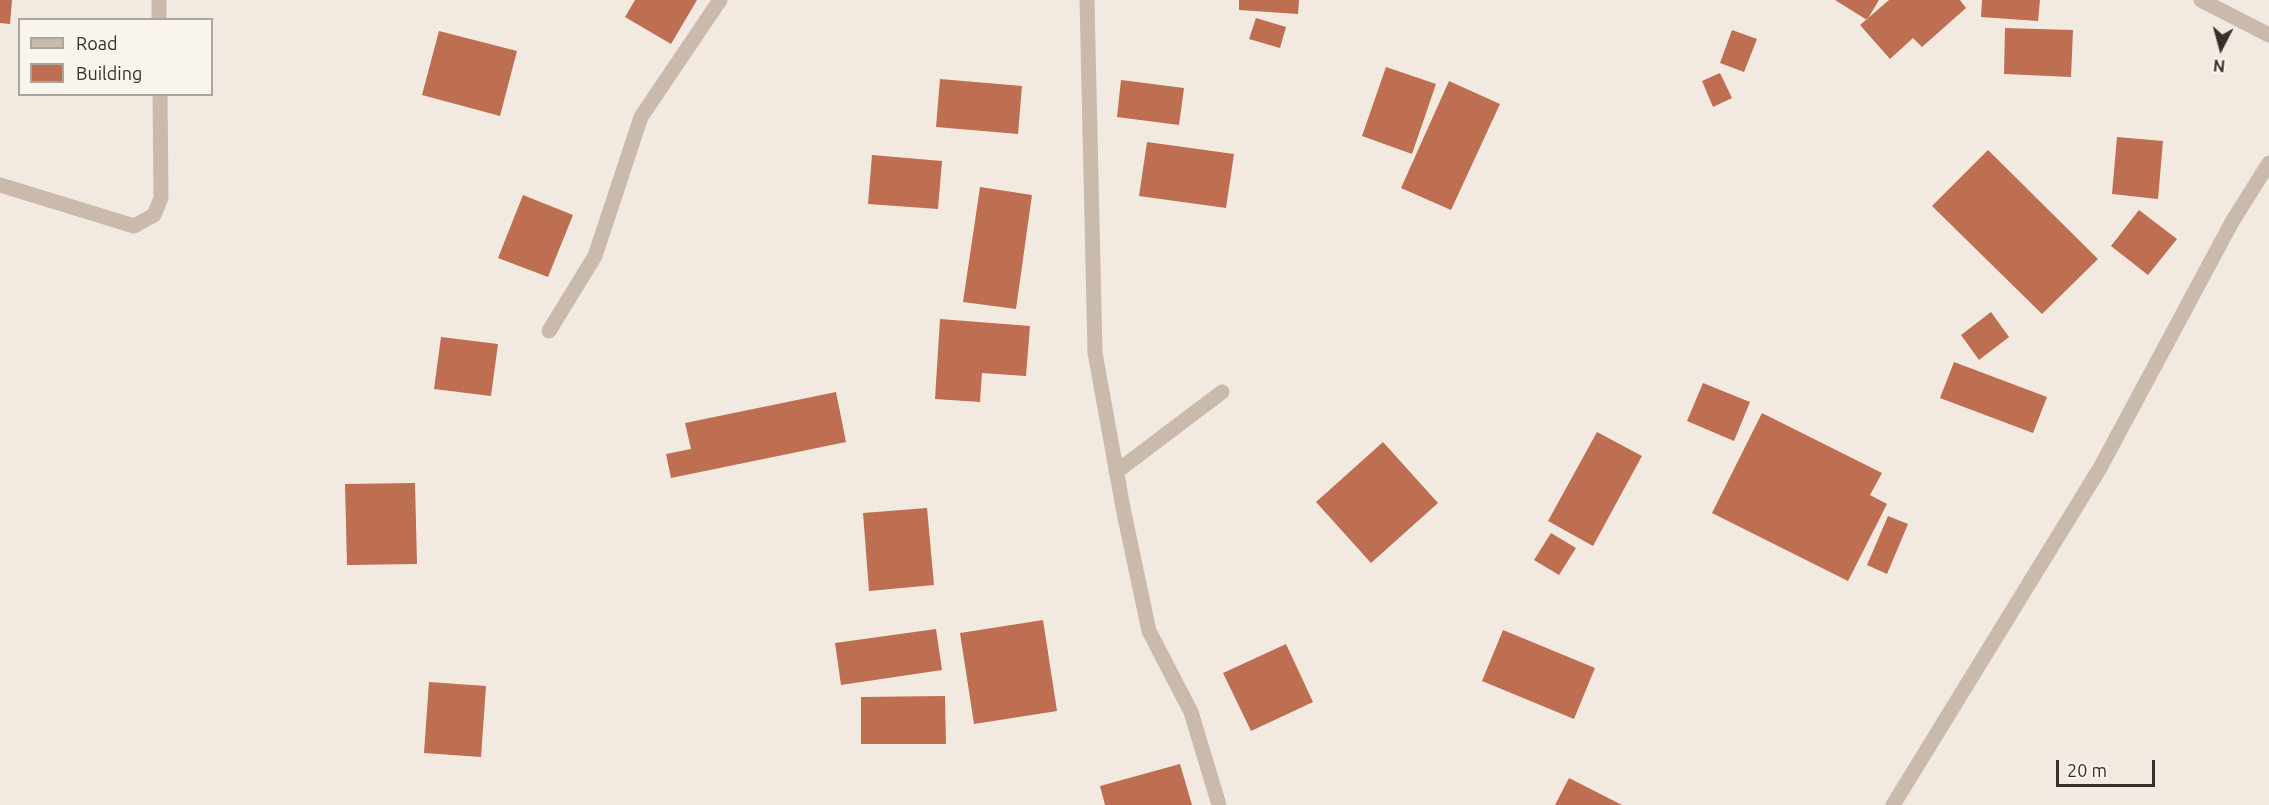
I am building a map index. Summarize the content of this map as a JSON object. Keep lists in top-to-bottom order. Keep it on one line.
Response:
{"legend":["Road","Building"],"scale_bar":"20 m","north":"bottom"}
